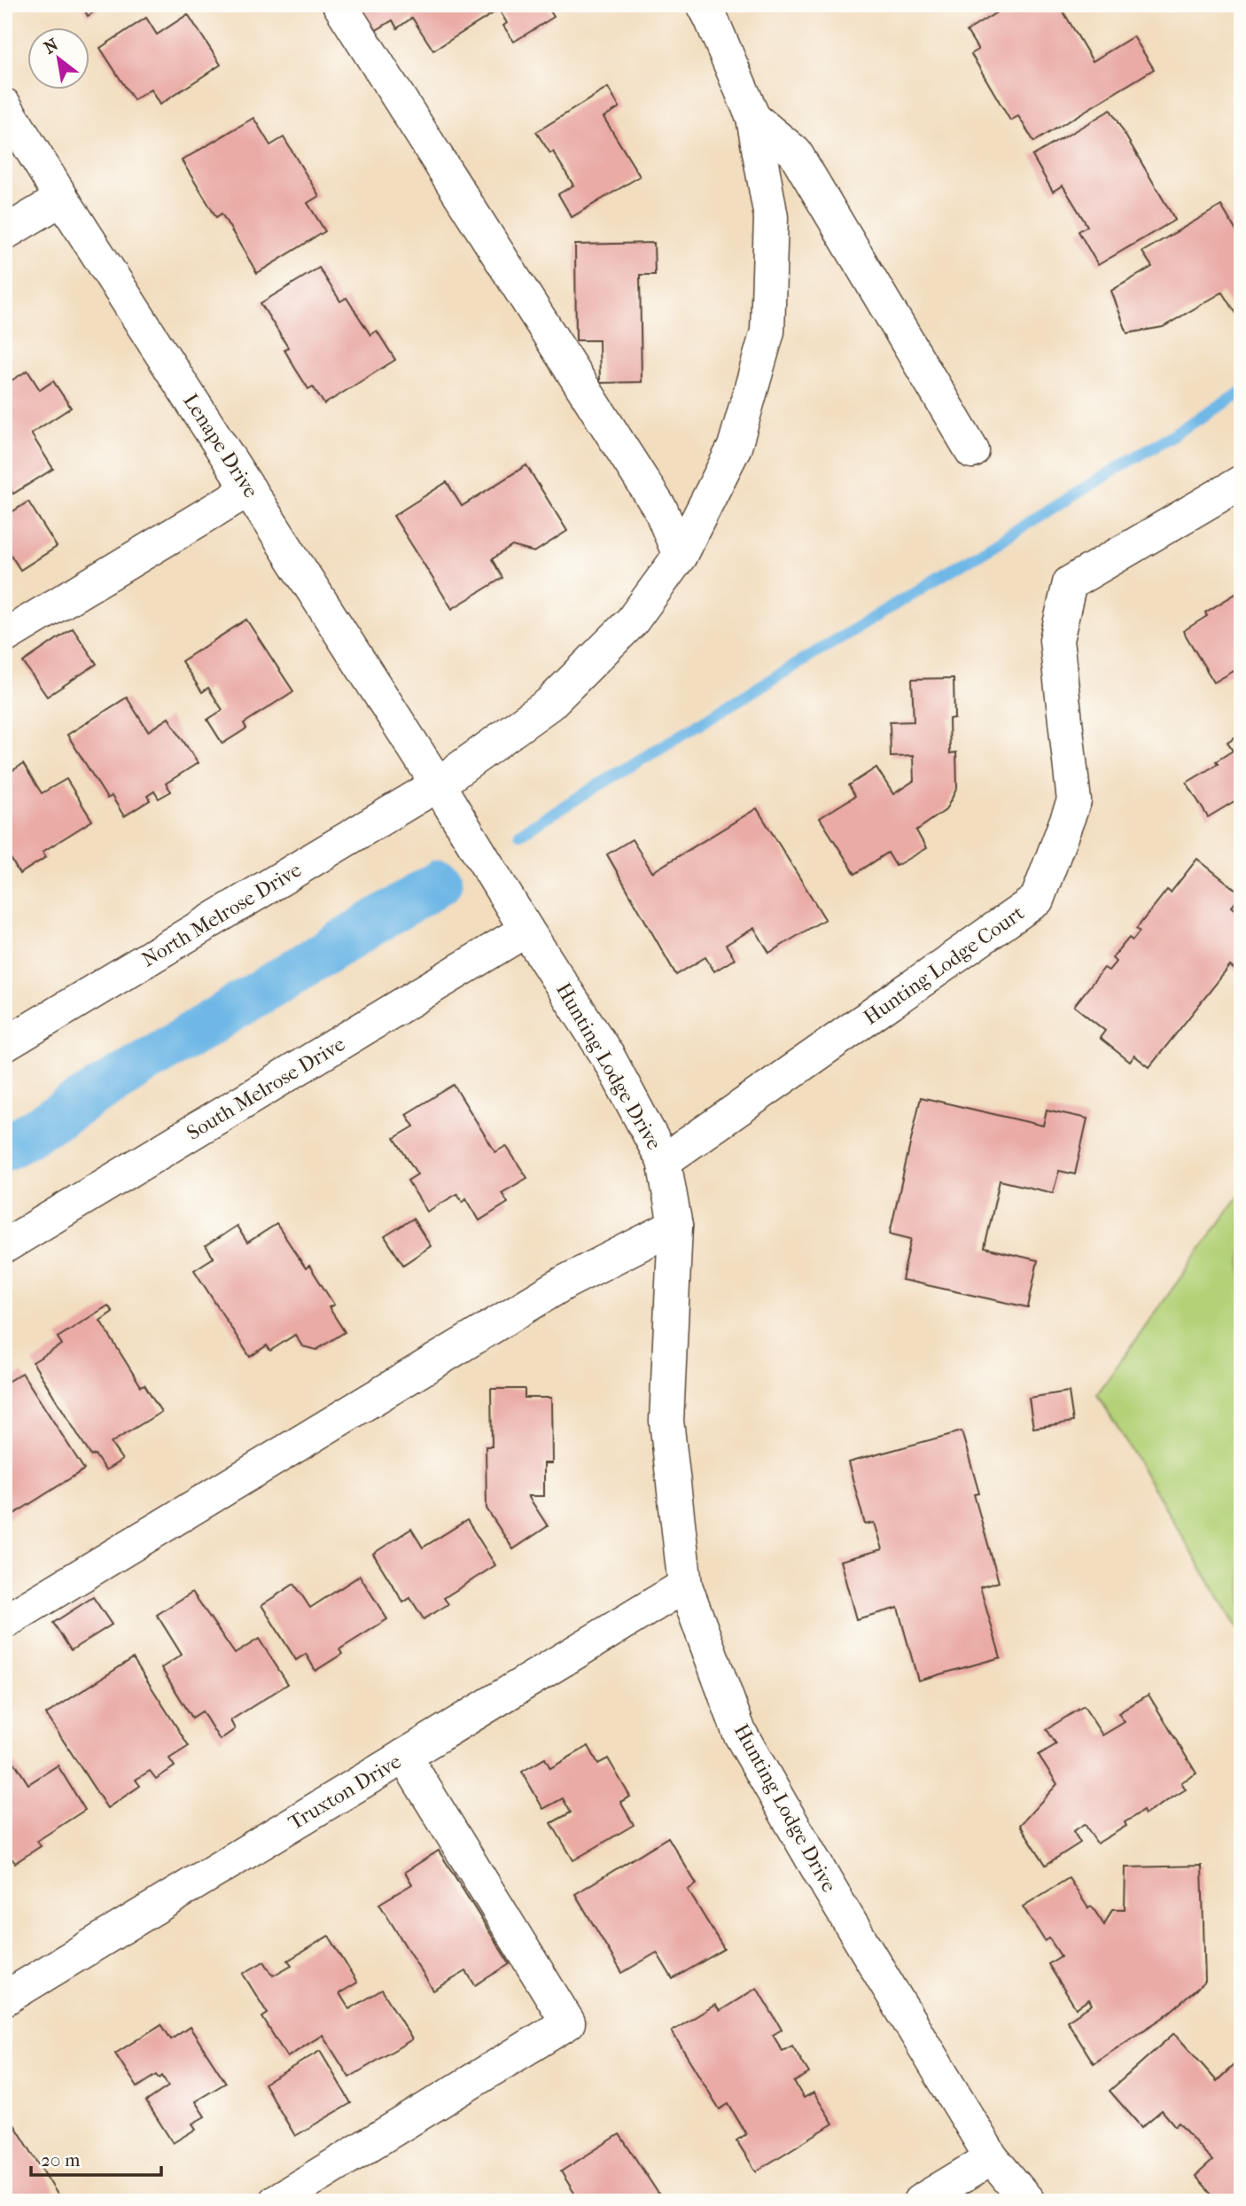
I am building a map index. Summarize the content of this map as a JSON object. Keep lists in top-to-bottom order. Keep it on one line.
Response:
{"streets":{"street":["Lenape Drive","North Melrose Drive","Hunting Lodge Court","Hunting Lodge Drive","South Melrose Drive","Truxton Drive"]},"crossings":[["Lenape Drive","North Melrose Drive"],["Lenape Drive","Hunting Lodge Drive"],["North Melrose Drive","Hunting Lodge Drive"],["Hunting Lodge Court","Hunting Lodge Drive"],["Hunting Lodge Drive","South Melrose Drive"],["Hunting Lodge Drive","Truxton Drive"]],"scale_bar":"20 m","north":"top left"}
